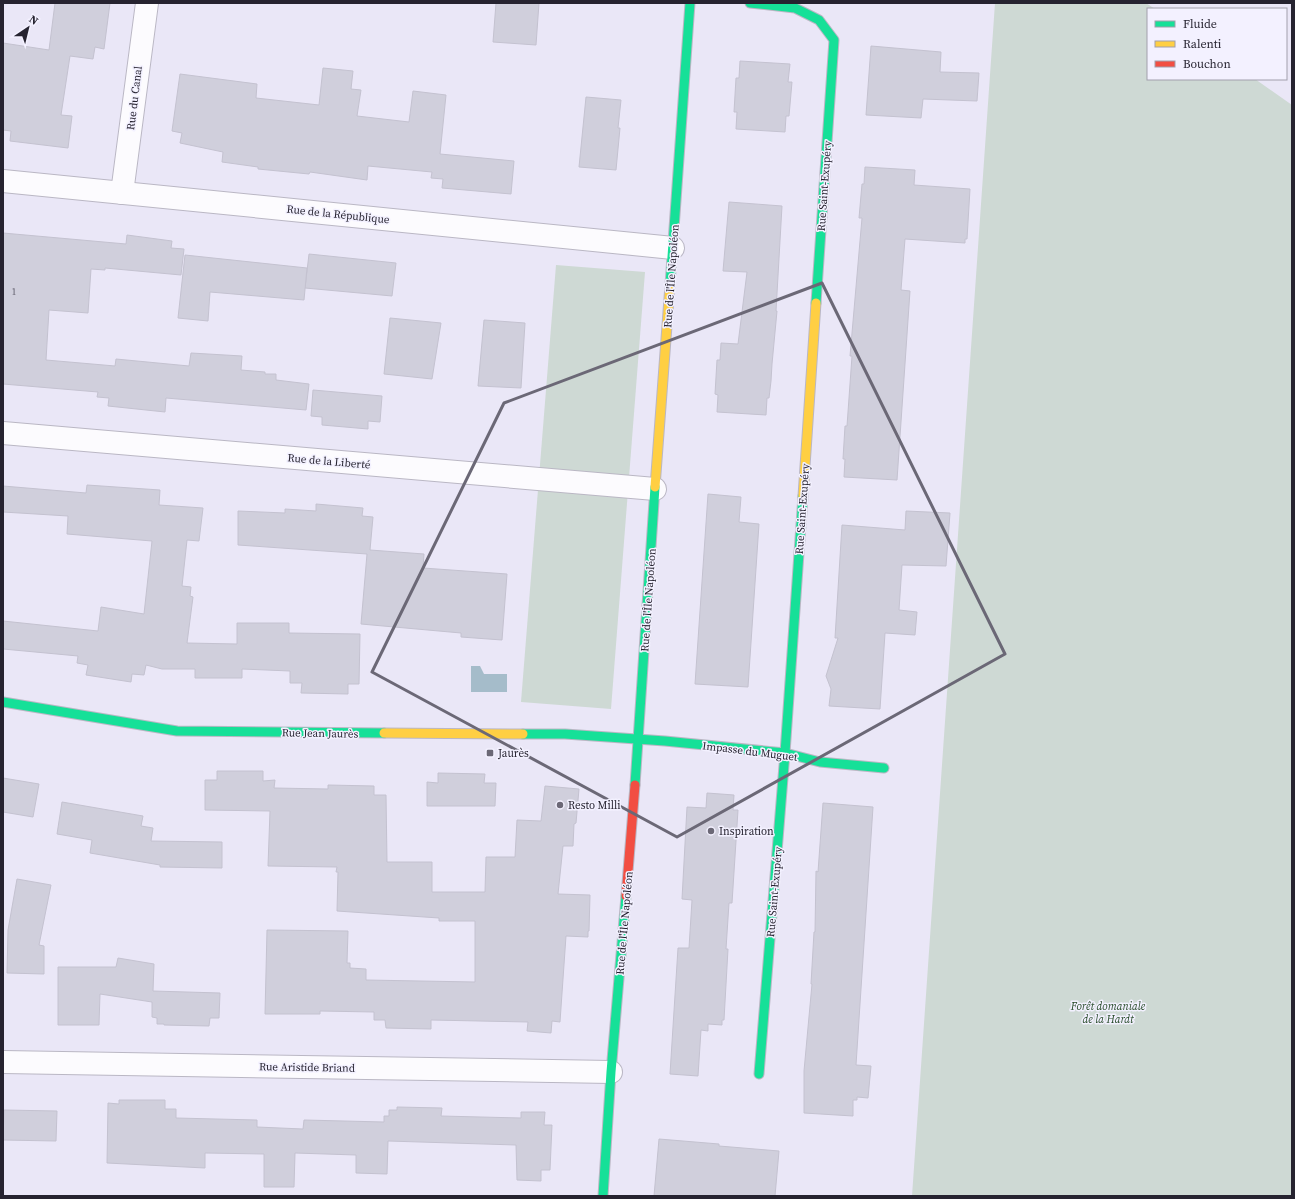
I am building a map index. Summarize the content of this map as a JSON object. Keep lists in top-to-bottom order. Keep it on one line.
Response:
{"streets":{"street":["Rue du Canal","Rue Saint-Exupéry","Rue de la République","Rue de l'Île Napoléon","Rue de la Liberté","Rue Jean Jaurès","Impasse du Muguet","Rue Aristide Briand"]},"crossings":[["Rue du Canal","Rue de la République"],["Rue Saint-Exupéry","Impasse du Muguet"],["Rue de la République","Rue de l'Île Napoléon"],["Rue de l'Île Napoléon","Rue de la Liberté"],["Rue de l'Île Napoléon","Rue Jean Jaurès"],["Rue de l'Île Napoléon","Impasse du Muguet"],["Rue de l'Île Napoléon","Rue Aristide Briand"],["Rue Jean Jaurès","Impasse du Muguet"]],"parks":["Forêt domaniale de la Hardt"],"places":{"transit":["Jaurès"],"other":["Resto Milli","Inspiration"]},"house_numbers":["1"],"legend":["Fluide","Ralenti","Bouchon"],"north":"top right"}
